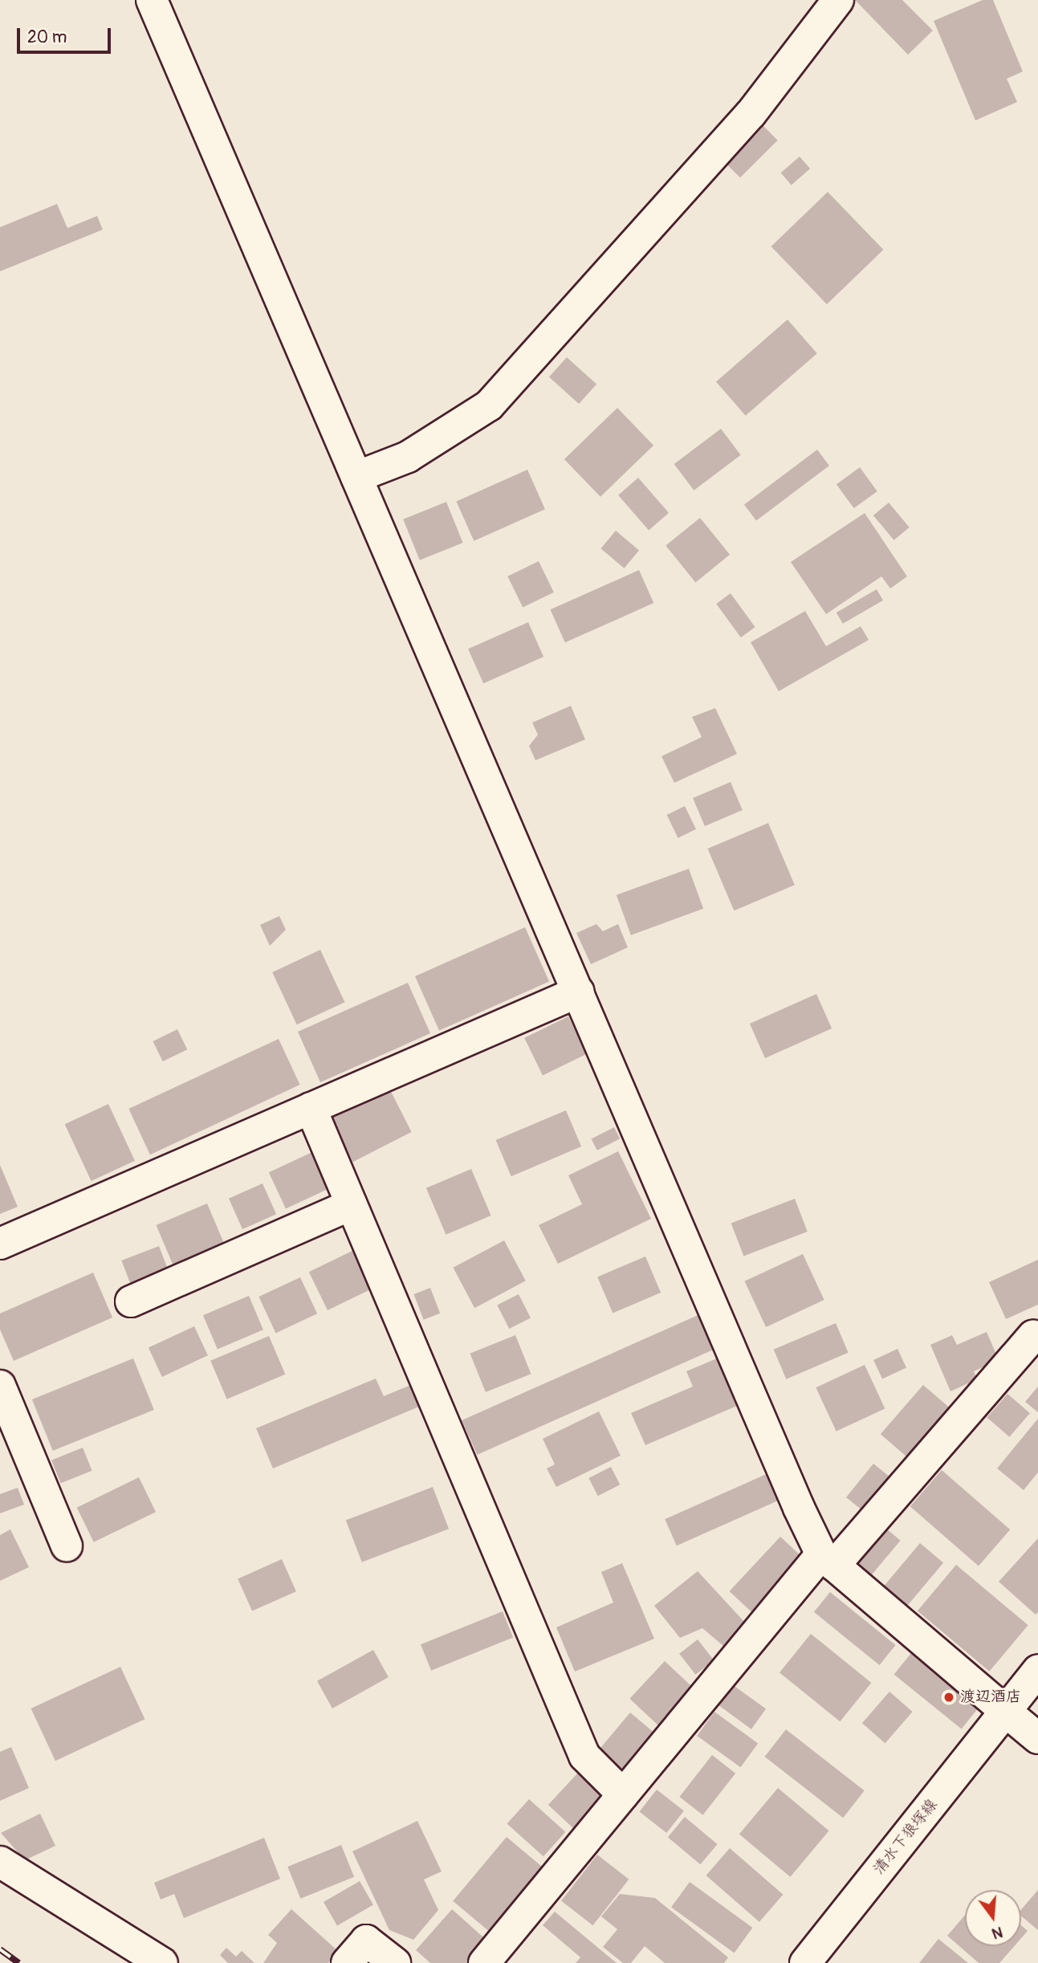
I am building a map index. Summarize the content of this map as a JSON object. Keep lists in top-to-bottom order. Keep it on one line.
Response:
{"streets":{"street":["清水下狼塚線"]},"places":["渡辺酒店"],"scale_bar":"20 m","north":"bottom"}
